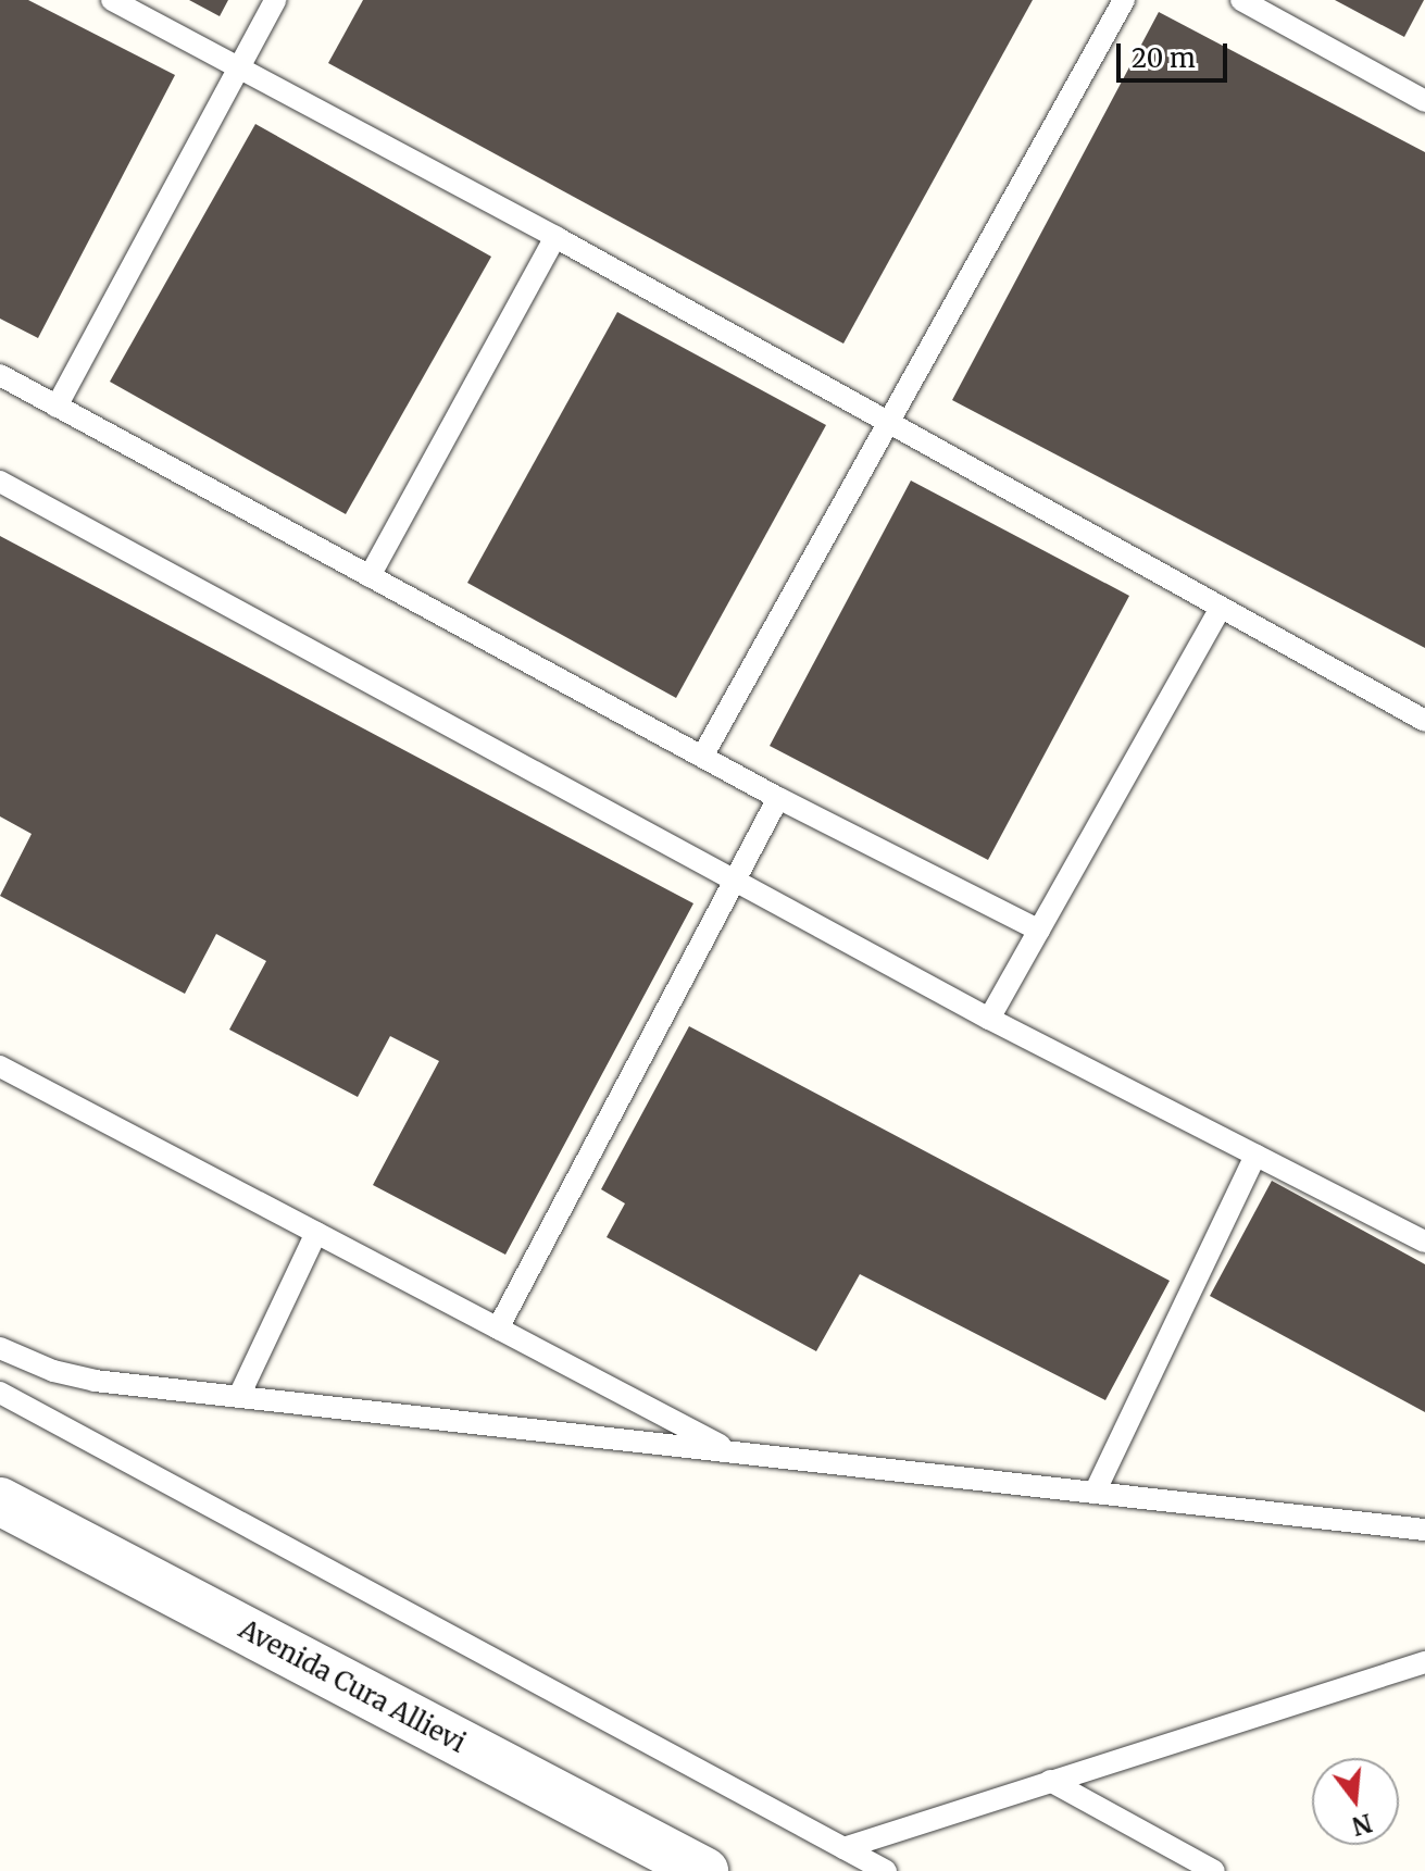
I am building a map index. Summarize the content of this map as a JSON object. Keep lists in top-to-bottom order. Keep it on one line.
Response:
{"streets":{"street":["Avenida Cura Allievi"]},"scale_bar":"20 m","north":"bottom"}
